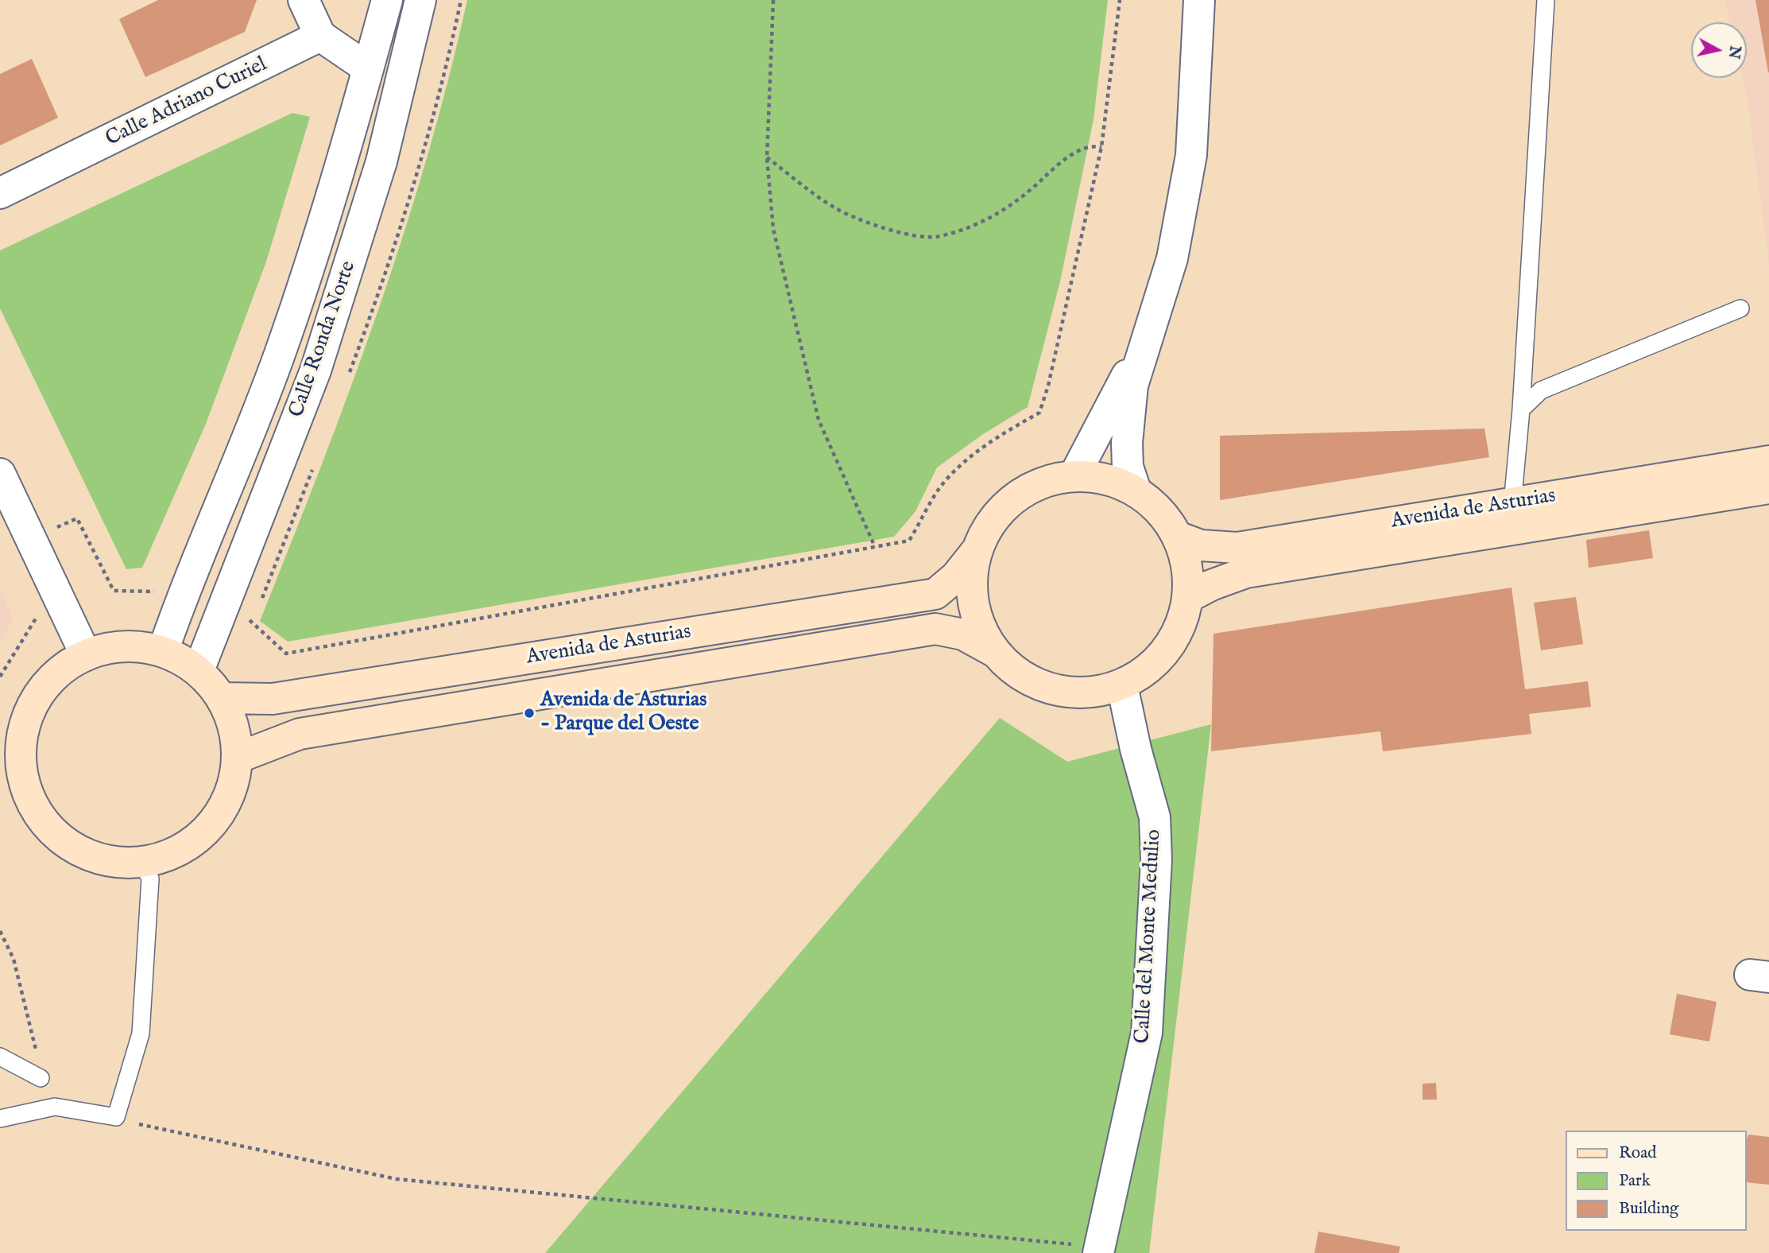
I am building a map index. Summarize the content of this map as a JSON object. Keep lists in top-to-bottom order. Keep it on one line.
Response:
{"streets":{"main road":["Avenida de Asturias"],"street":["Calle Adriano Curiel","Calle Ronda Norte","Calle del Monte Medulio"]},"places":["Avenida de Asturias - Parque del Oeste"],"legend":["Road","Park","Building"],"north":"right"}
